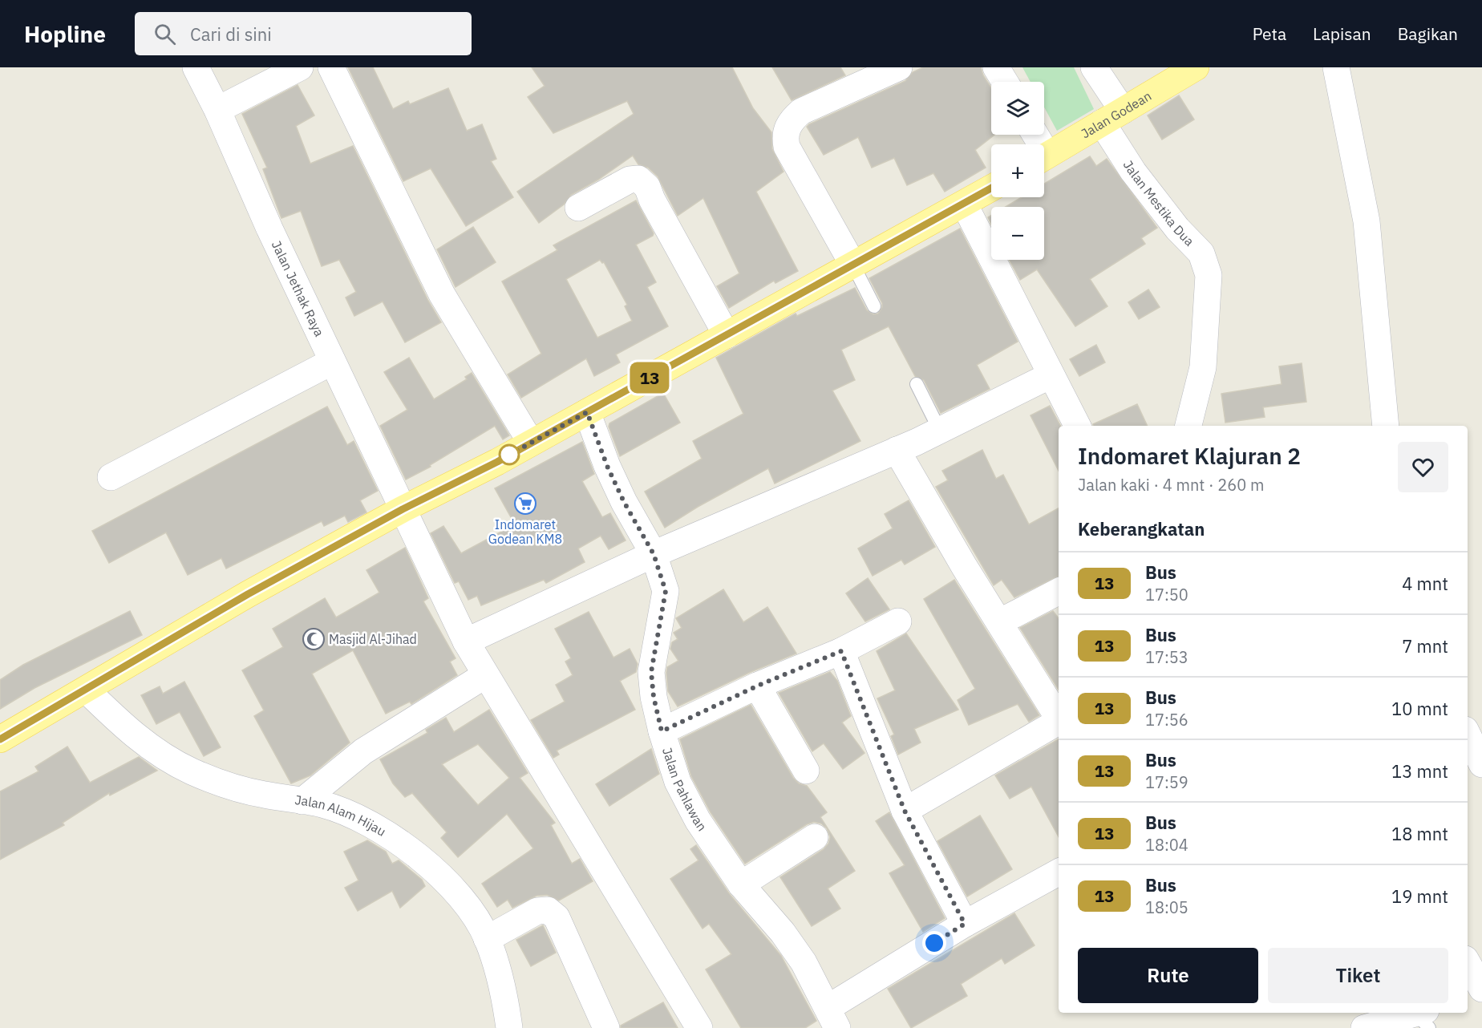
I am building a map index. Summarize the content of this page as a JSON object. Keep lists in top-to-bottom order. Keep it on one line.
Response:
{"streets":{"main road":["Jalan Godean"],"street":["Jalan Mestika Dua","Jalan Jethak Raya","Jalan Pahlawan","Jalan Alam Hijau"]},"crossings":[["Jalan Godean","Jalan Mestika Dua"]],"places":{"supermarket":["Indomaret Godean KM8"],"mosque":["Masjid Al-Jihad"]},"lines":["bus line 13"],"page":{"header":"Hopline","search":"Cari di sini","nav":["Peta","Lapisan","Bagikan"],"on_map":"13","map_buttons":["+","−"],"heading":[["Indomaret Klajuran 2","Jalan kaki · 4 mnt · 260 m"],"Keberangkatan"],"list":[{"mark":"13","name":"Bus","note":"17:50","value":"4 mnt"},{"mark":"13","name":"Bus","note":"17:53","value":"7 mnt"},{"mark":"13","name":"Bus","note":"17:56","value":"10 mnt"},{"mark":"13","name":"Bus","note":"17:59","value":"13 mnt"},{"mark":"13","name":"Bus","note":"18:04","value":"18 mnt"},{"mark":"13","name":"Bus","note":"18:05","value":"19 mnt"}],"buttons":["Rute","Tiket"]}}
